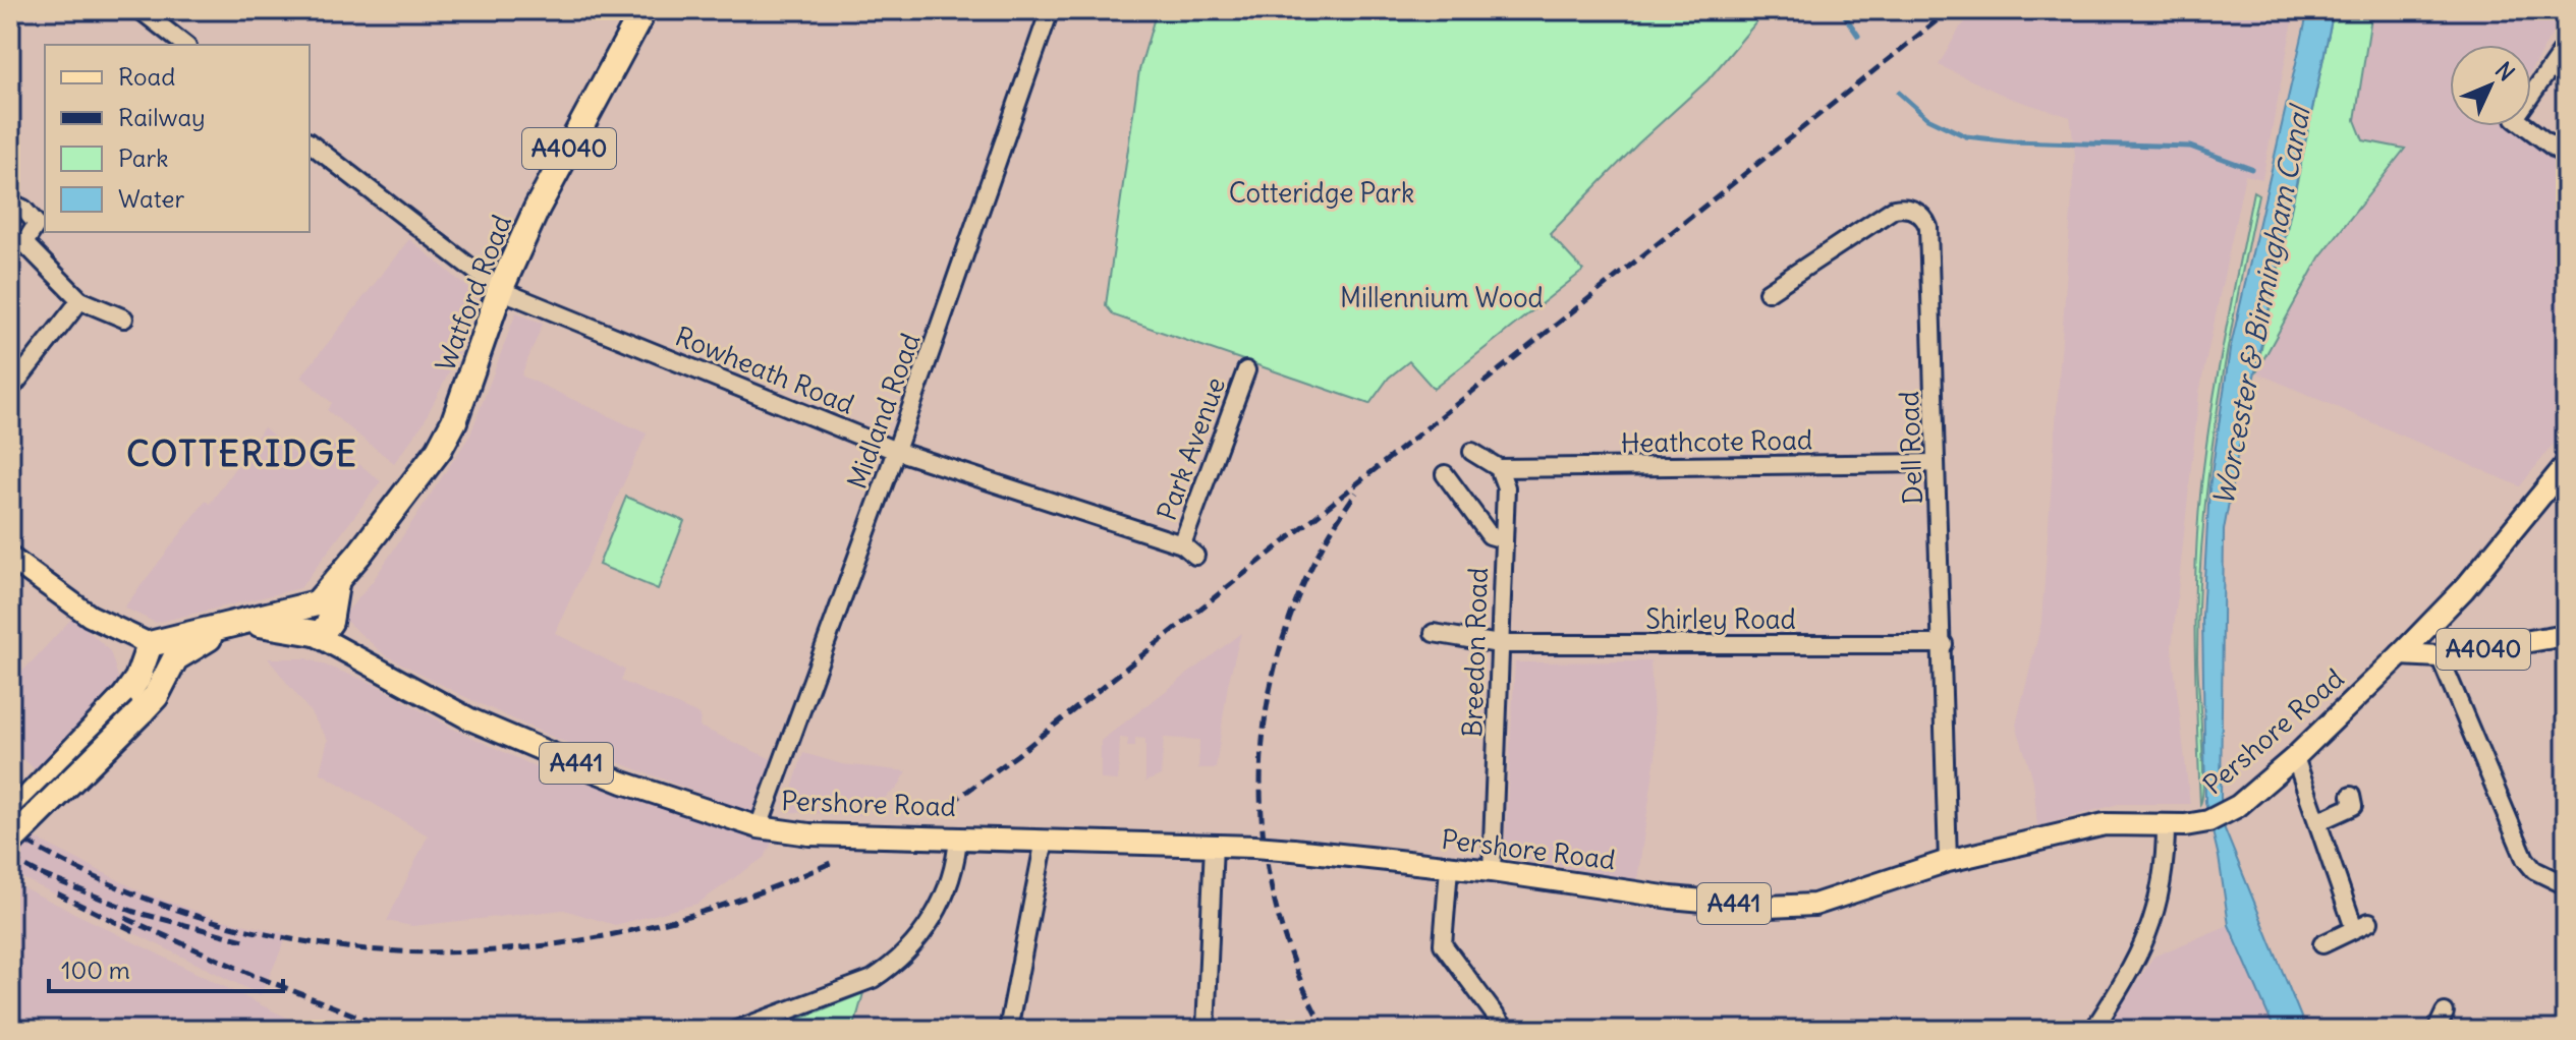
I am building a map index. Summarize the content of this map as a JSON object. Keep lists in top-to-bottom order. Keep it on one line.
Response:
{"streets":{"highway":["A4040","Watford Road"],"main road":["Pershore Road","A441"],"street":["Rowheath Road","Midland Road","Heathcote Road","Dell Road","Park Avenue","Shirley Road","Breedon Road"]},"crossings":[["A4040","Pershore Road"],["Watford Road","Rowheath Road"],["Watford Road","Pershore Road"],["Rowheath Road","Midland Road"],["Rowheath Road","Park Avenue"],["Midland Road","Pershore Road"],["Heathcote Road","Dell Road"],["Heathcote Road","Breedon Road"],["Dell Road","Shirley Road"],["Dell Road","Pershore Road"],["Shirley Road","Breedon Road"],["Breedon Road","Pershore Road"]],"districts":["COTTERIDGE"],"water":["Worcester & Birmingham Canal"],"parks":["Cotteridge Park","Millennium Wood"],"legend":["Road","Railway","Park","Water"],"scale_bar":"100 m","north":"top right"}
